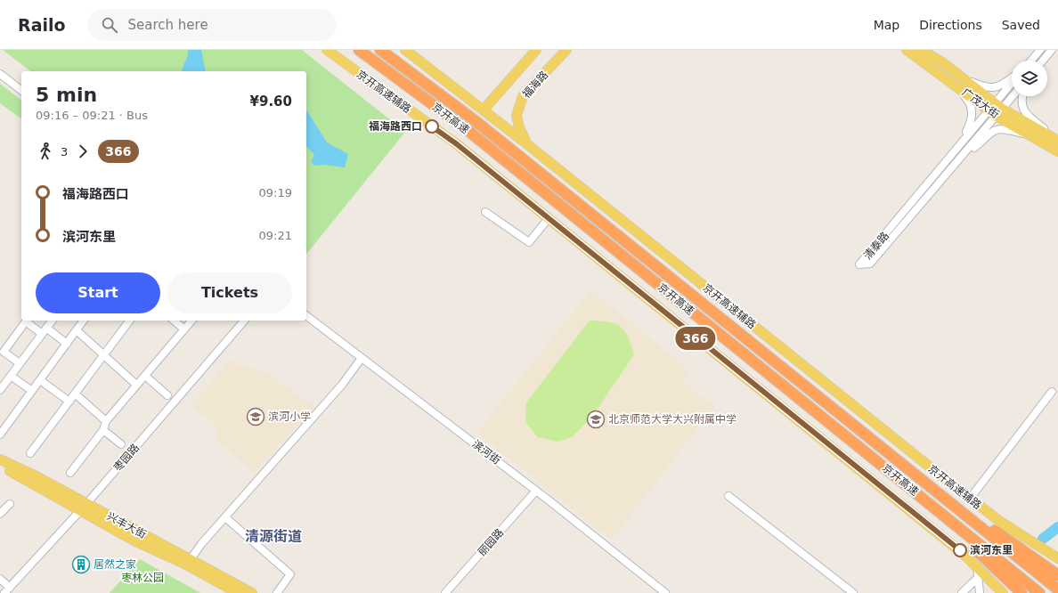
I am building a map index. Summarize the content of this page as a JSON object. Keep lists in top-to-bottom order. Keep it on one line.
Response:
{"streets":{"highway":["京开高速"],"main road":["福海路","京开高速辅路","广茂大街","兴丰大街"],"street":["清泰路","滨河街","枣园路","丽园路"]},"crossings":[["福海路","京开高速辅路"],["广茂大街","清泰路"],["滨河街","丽园路"],["枣园路","兴丰大街"]],"districts":["清源街道"],"parks":["枣林公园"],"places":{"other":["福海路西口","滨河东里"],"school or university":["滨河小学","北京师范大学大兴附属中学"],"building":["居然之家"]},"lines":["bus line 366"],"page":{"header":"Railo","search":"Search here","nav":["Map","Directions","Saved"],"on_map":"366","heading":["5 min","09:16 – 09:21 · Bus","¥9.60"],"legs":["3","366"],"list":[{"name":"福海路西口","value":"09:19"},{"name":"滨河东里","value":"09:21"}],"buttons":["Start","Tickets"]}}
